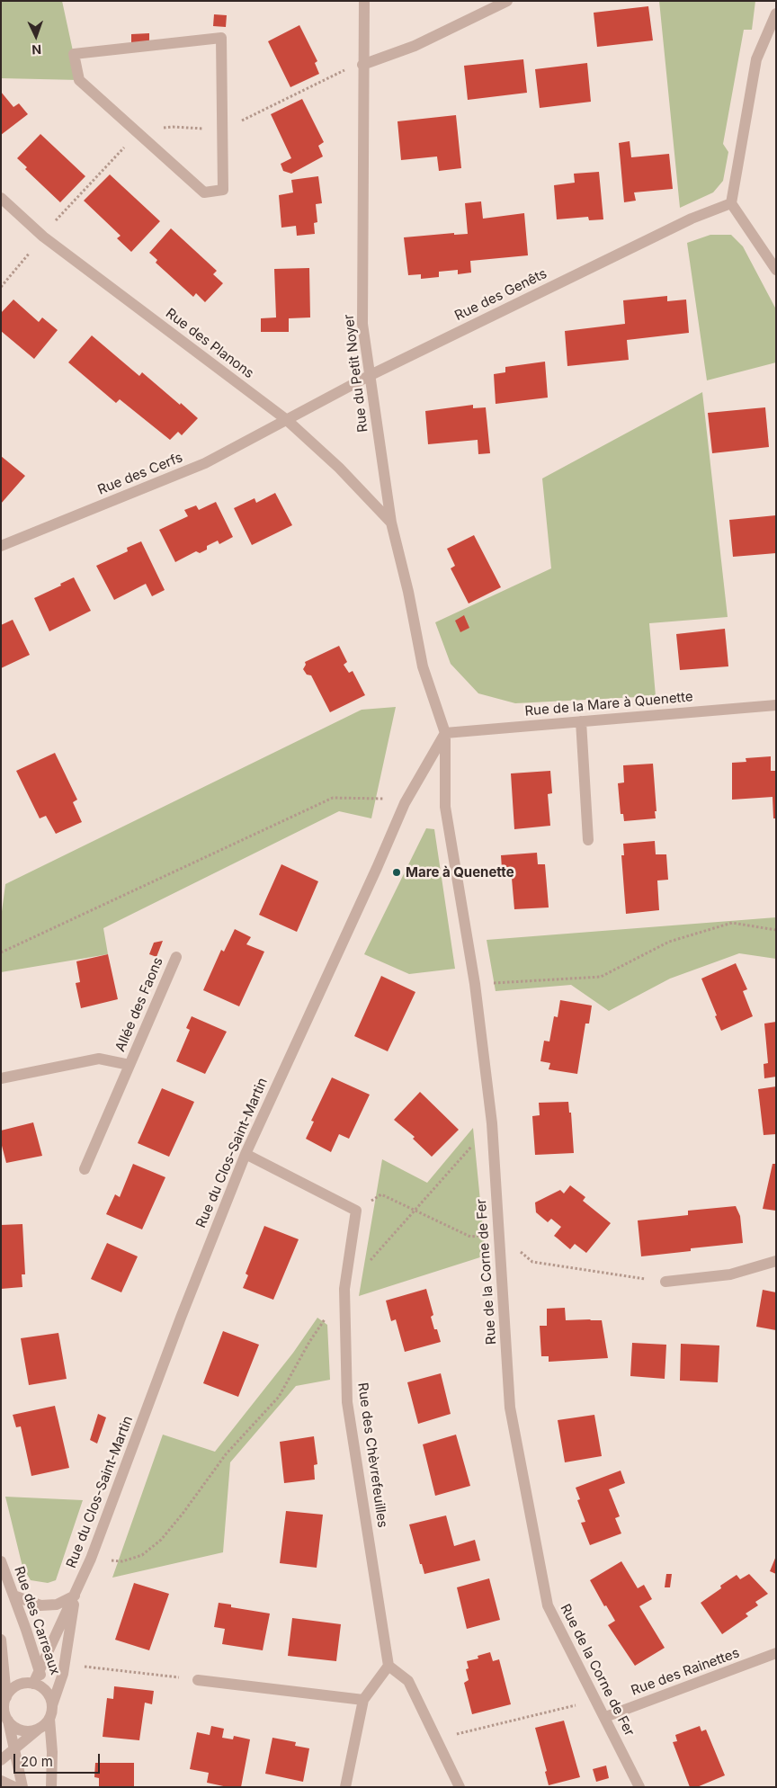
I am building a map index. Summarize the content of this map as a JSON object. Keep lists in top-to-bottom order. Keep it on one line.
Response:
{"streets":{"street":["Rue des Genêts","Rue des Planons","Rue du Petit Noyer","Rue des Cerfs","Rue de la Mare à Quenette","Allée des Faons","Rue du Clos-Saint-Martin","Rue de la Corne de Fer","Rue des Chèvrefeuilles","Rue des Carreaux","Rue des Rainettes"]},"crossings":[["Rue des Genêts","Rue des Planons"],["Rue des Genêts","Rue du Petit Noyer"],["Rue des Genêts","Rue des Cerfs"],["Rue des Planons","Rue du Petit Noyer"],["Rue des Planons","Rue des Cerfs"],["Rue du Petit Noyer","Rue de la Mare à Quenette"],["Rue du Petit Noyer","Rue du Clos-Saint-Martin"],["Rue du Petit Noyer","Rue de la Corne de Fer"],["Rue de la Mare à Quenette","Rue du Clos-Saint-Martin"],["Rue de la Mare à Quenette","Rue de la Corne de Fer"],["Rue du Clos-Saint-Martin","Rue de la Corne de Fer"],["Rue du Clos-Saint-Martin","Rue des Chèvrefeuilles"],["Rue du Clos-Saint-Martin","Rue des Carreaux"],["Rue de la Corne de Fer","Rue des Rainettes"]],"places":["Mare à Quenette"],"scale_bar":"20 m","north":"bottom"}
